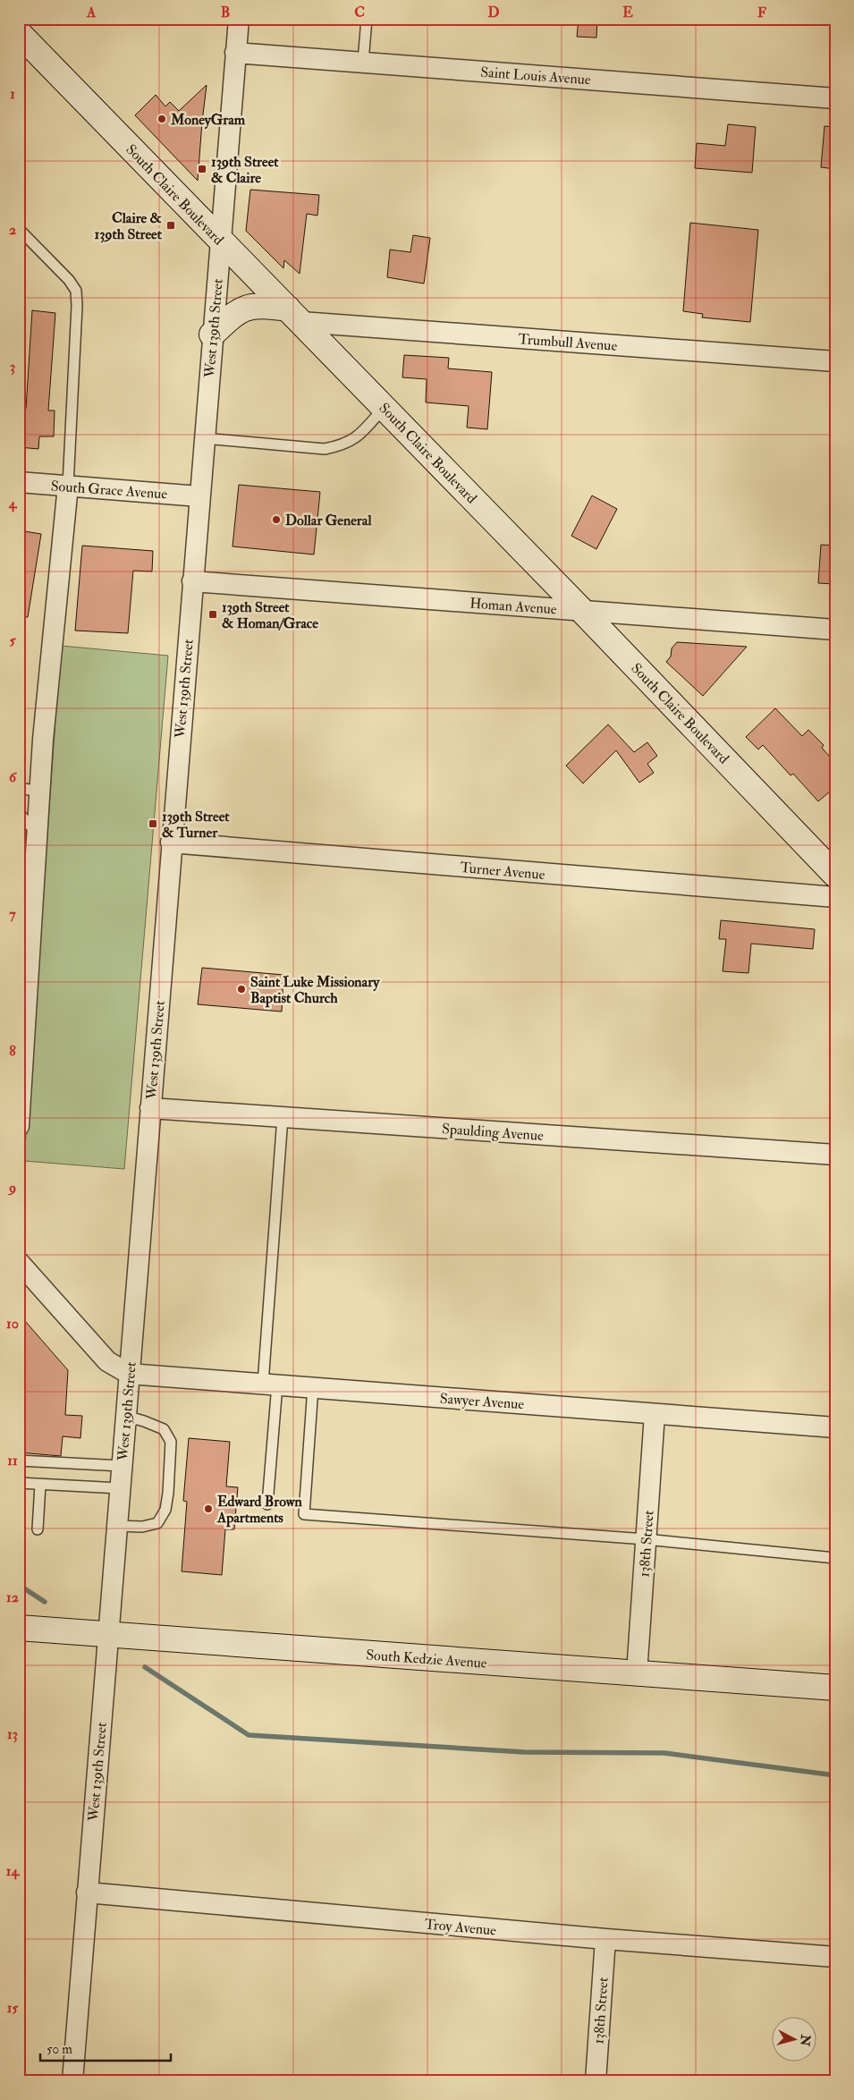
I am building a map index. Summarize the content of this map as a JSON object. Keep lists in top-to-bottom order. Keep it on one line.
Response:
{"streets":{"street":["Saint Louis Avenue","South Claire Boulevard","West 139th Street","Trumbull Avenue","South Grace Avenue","Homan Avenue","Turner Avenue","Spaulding Avenue","Sawyer Avenue","138th Street","South Kedzie Avenue","Troy Avenue"]},"crossings":[["Saint Louis Avenue","West 139th Street"],["South Claire Boulevard","West 139th Street"],["South Claire Boulevard","Trumbull Avenue"],["South Claire Boulevard","Homan Avenue"],["West 139th Street","South Grace Avenue"],["West 139th Street","Homan Avenue"],["West 139th Street","Turner Avenue"],["West 139th Street","Spaulding Avenue"],["West 139th Street","Sawyer Avenue"],["West 139th Street","South Kedzie Avenue"],["West 139th Street","Troy Avenue"],["Sawyer Avenue","138th Street"],["138th Street","South Kedzie Avenue"],["138th Street","Troy Avenue"]],"places":{"other":["MoneyGram","Dollar General","Saint Luke Missionary Baptist Church","Edward Brown Apartments"],"transit":["139th Street & Claire","Claire & 139th Street","139th Street & Homan/Grace","139th Street & Turner"]},"scale_bar":"50 m","north":"right","grid":{"columns":["A","B","C","D","E","F"],"rows":["1","2","3","4","5","6","7","8","9","10","11","12","13","14","15"]}}
